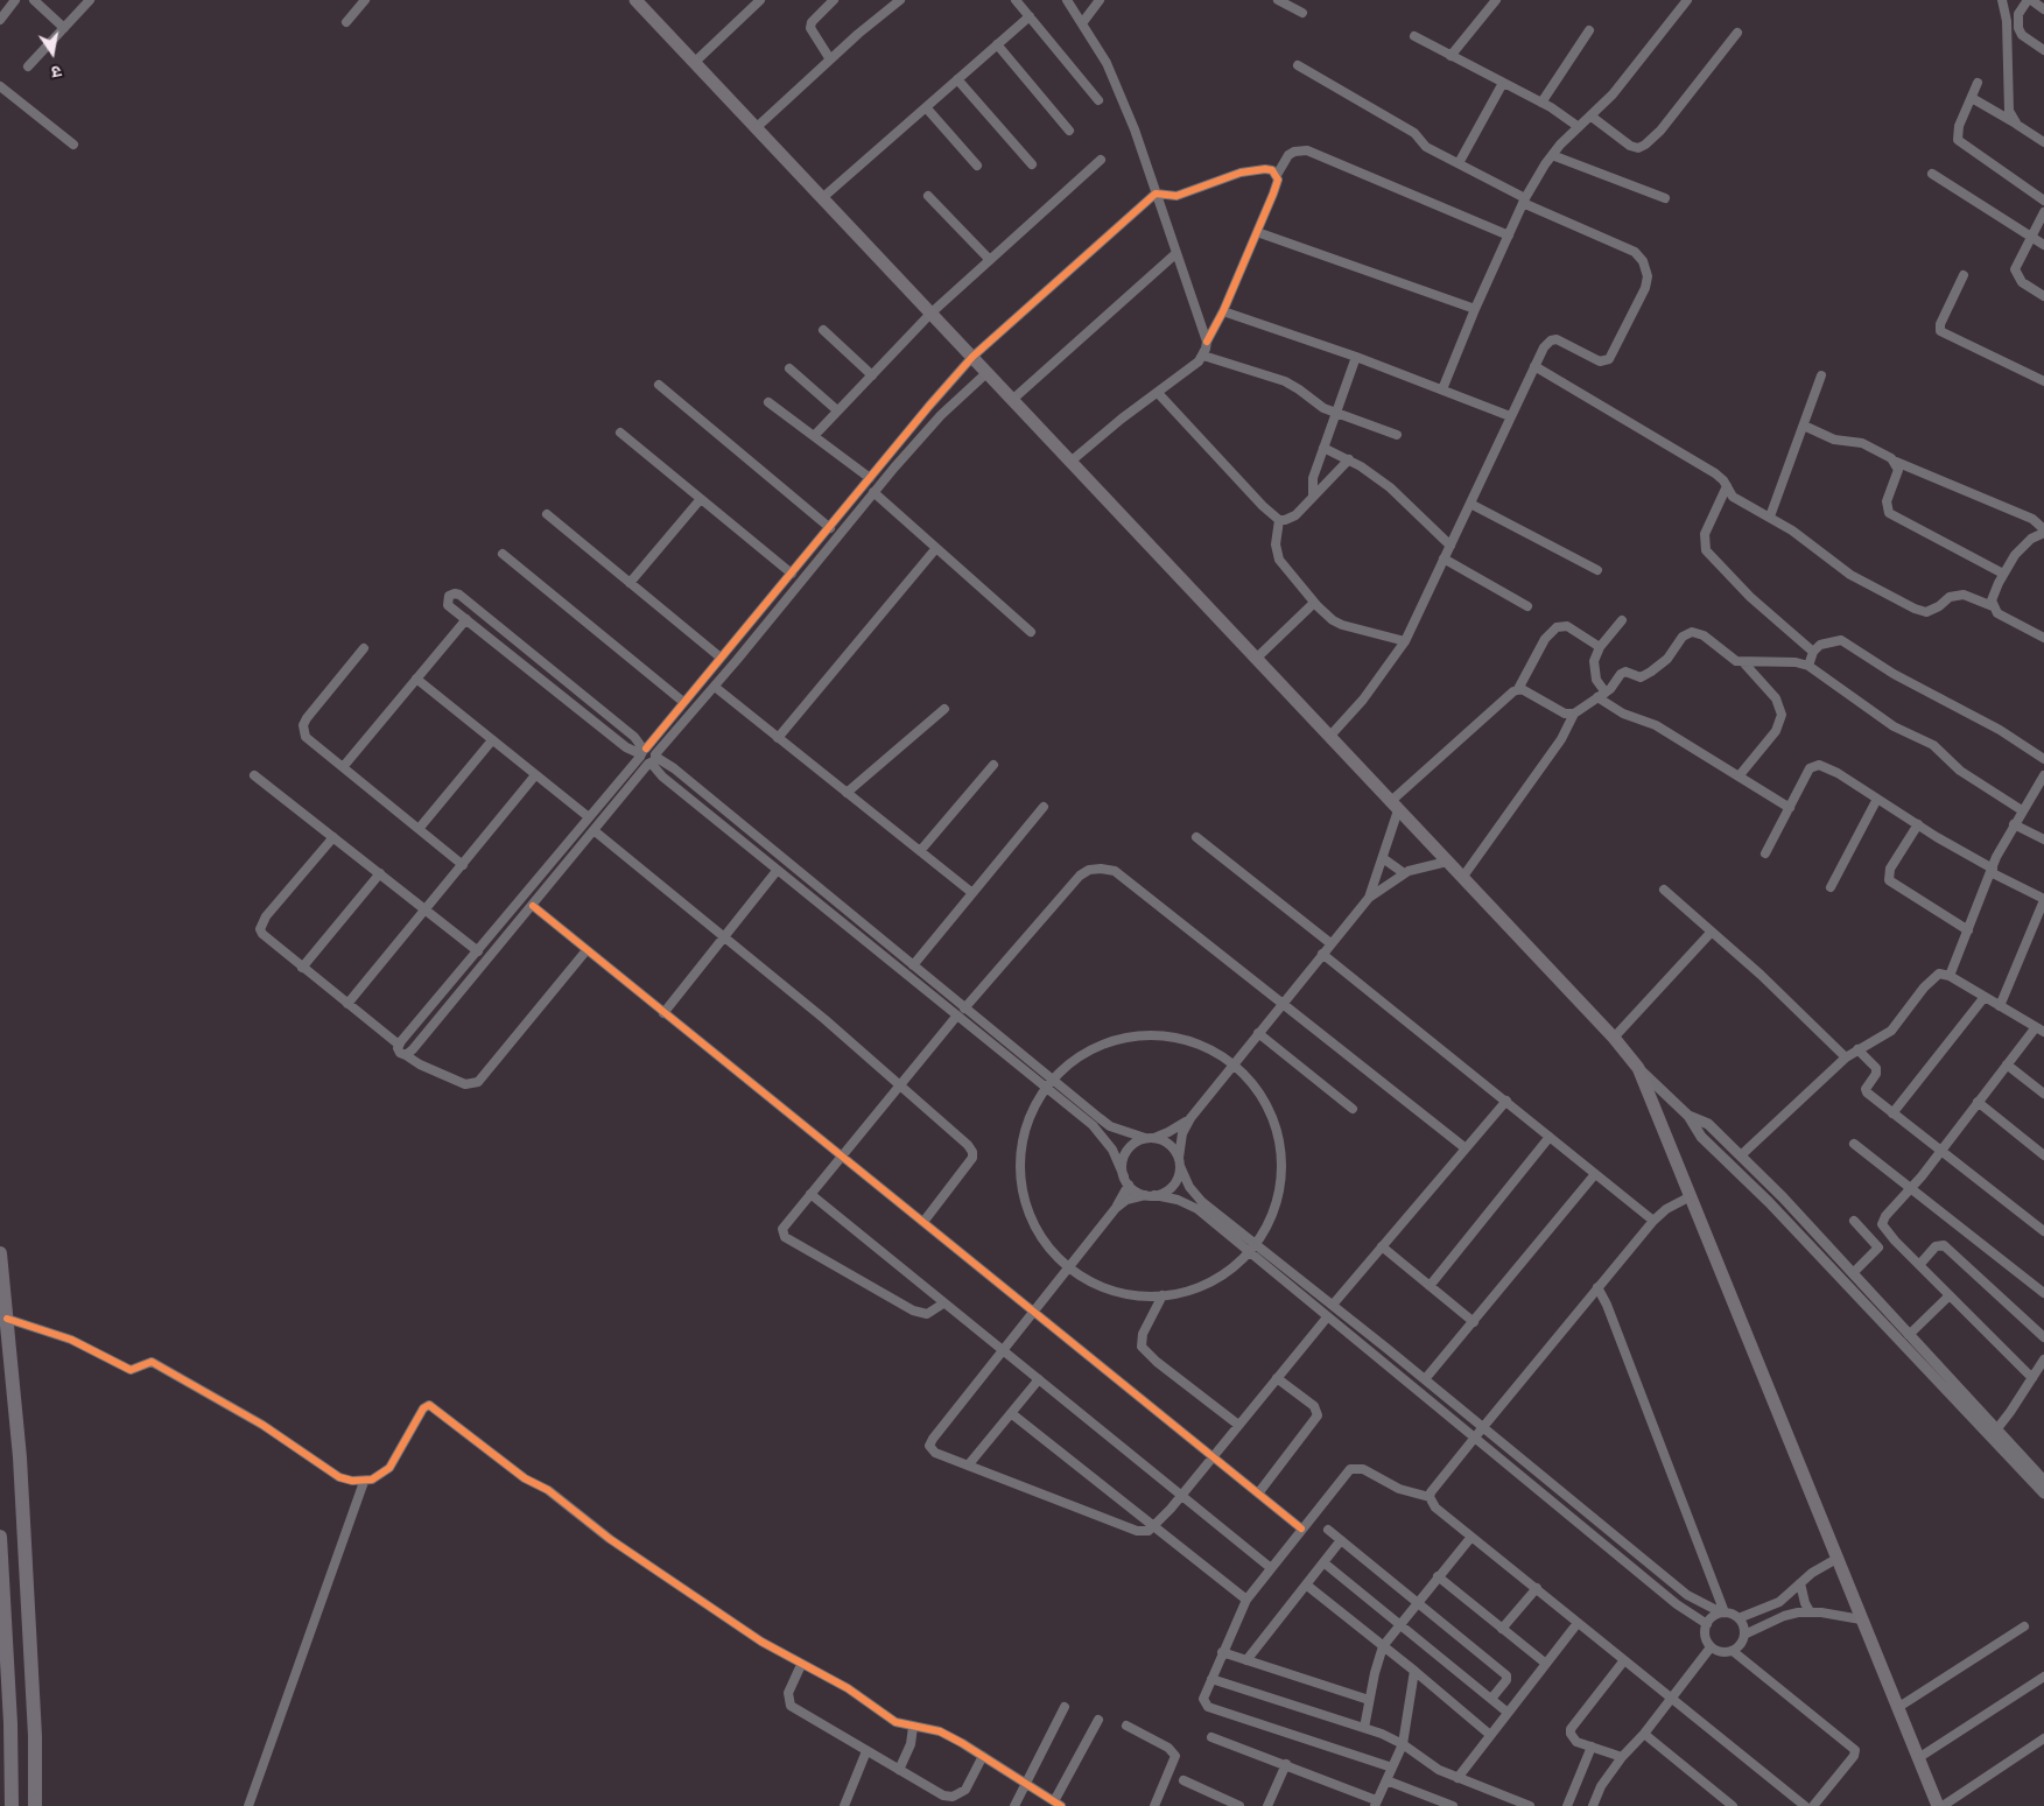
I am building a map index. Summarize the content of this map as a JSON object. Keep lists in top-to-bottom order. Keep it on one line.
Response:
{"north":"bottom"}
